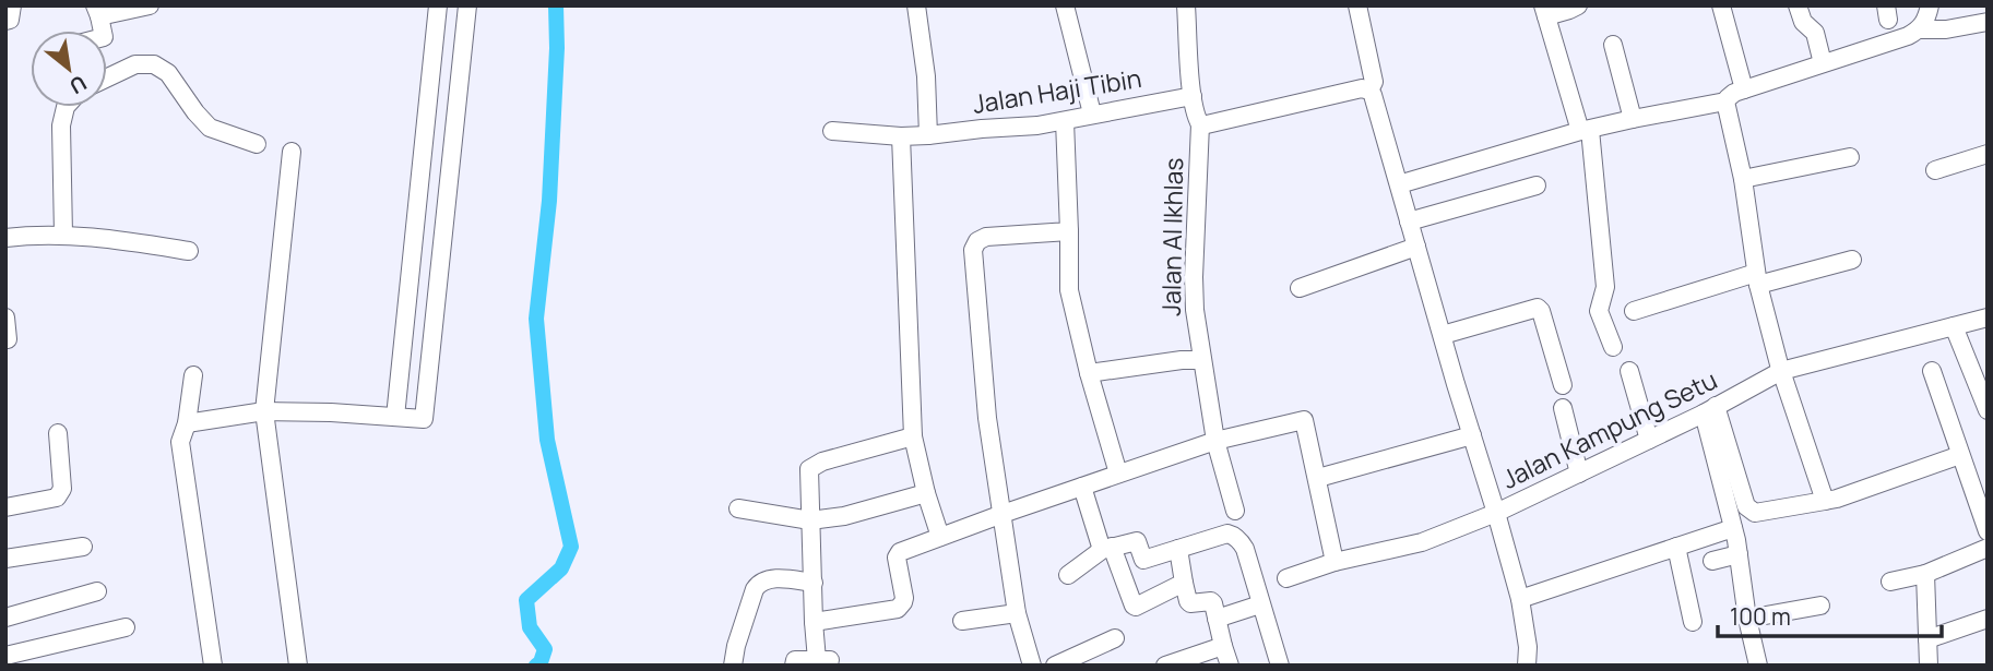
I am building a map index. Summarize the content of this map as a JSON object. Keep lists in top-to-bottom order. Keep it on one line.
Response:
{"streets":{"street":["Jalan Haji Tibin","Jalan Al Ikhlas","Jalan Kampung Setu"]},"scale_bar":"100 m","north":"bottom right"}
